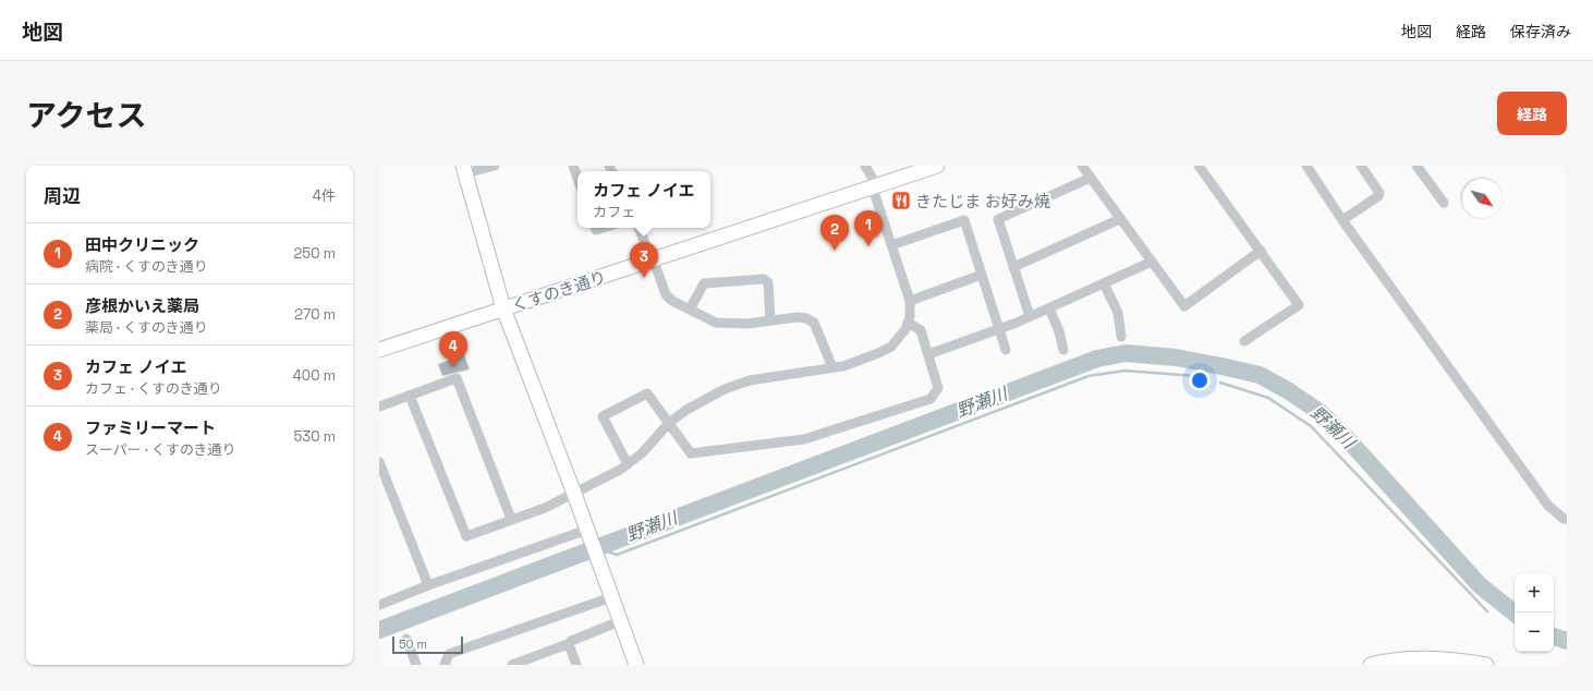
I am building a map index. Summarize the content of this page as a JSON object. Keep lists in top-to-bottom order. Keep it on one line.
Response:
{"streets":{"street":["くすのき通り"]},"water":["野瀬川"],"places":{"restaurant":["きたじま お好み焼"]},"scale_bar":"50 m","north":"bottom right","page":{"header":"地図","nav":["地図","経路","保存済み"],"title":"アクセス","buttons":"経路","heading":["周辺","4件"],"popup":["カフェ ノイエ","カフェ"],"pins":["1","2","3","4"],"list":[{"mark":"1","name":"田中クリニック","note":"病院 · くすのき通り","value":"250 m"},{"mark":"2","name":"彦根かいえ薬局","note":"薬局 · くすのき通り","value":"270 m"},{"mark":"3","name":"カフェ ノイエ","note":"カフェ · くすのき通り","value":"400 m"},{"mark":"4","name":"ファミリーマート","note":"スーパー · くすのき通り","value":"530 m"}],"map_buttons":["+","−"],"scale":"50 m"}}
